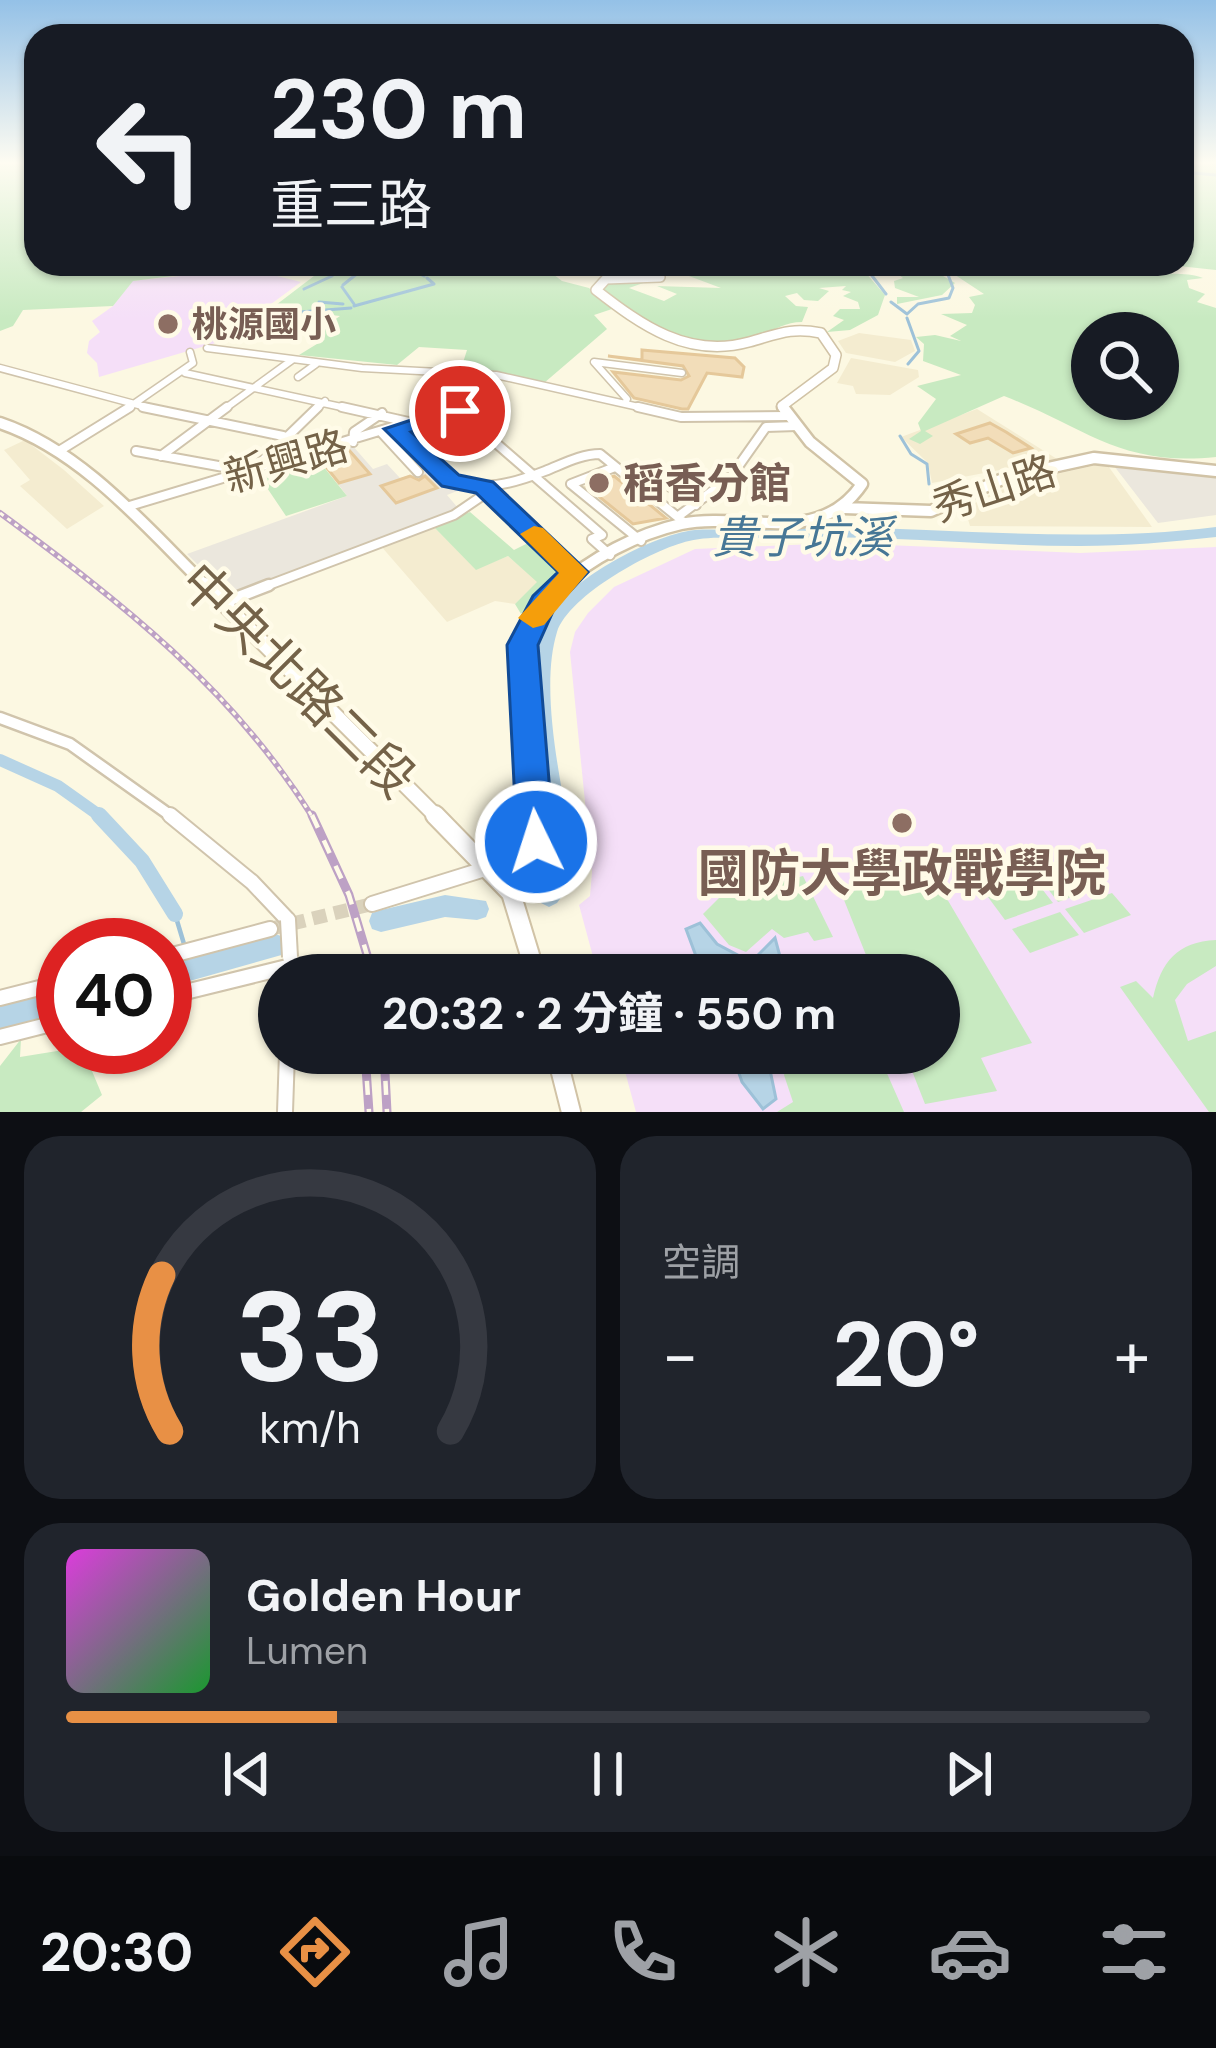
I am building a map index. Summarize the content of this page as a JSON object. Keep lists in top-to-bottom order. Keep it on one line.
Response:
{"streets":{"street":["新興路","秀山路","中央北路二段"]},"crossings":[["新興路","中央北路二段"]],"water":["貴子坑溪"],"places":["桃源國小","稻香分館","國防大學政戰學院"],"page":{"turn":["230 m","重三路"],"limit":"40","trip":"20:32 · 2 分鐘 · 550 m","tile":"空調","heat":["−","20°","+"],"song":["Golden Hour","Lumen"],"tabs":"20:30","gauge":["33","km/h"]}}
